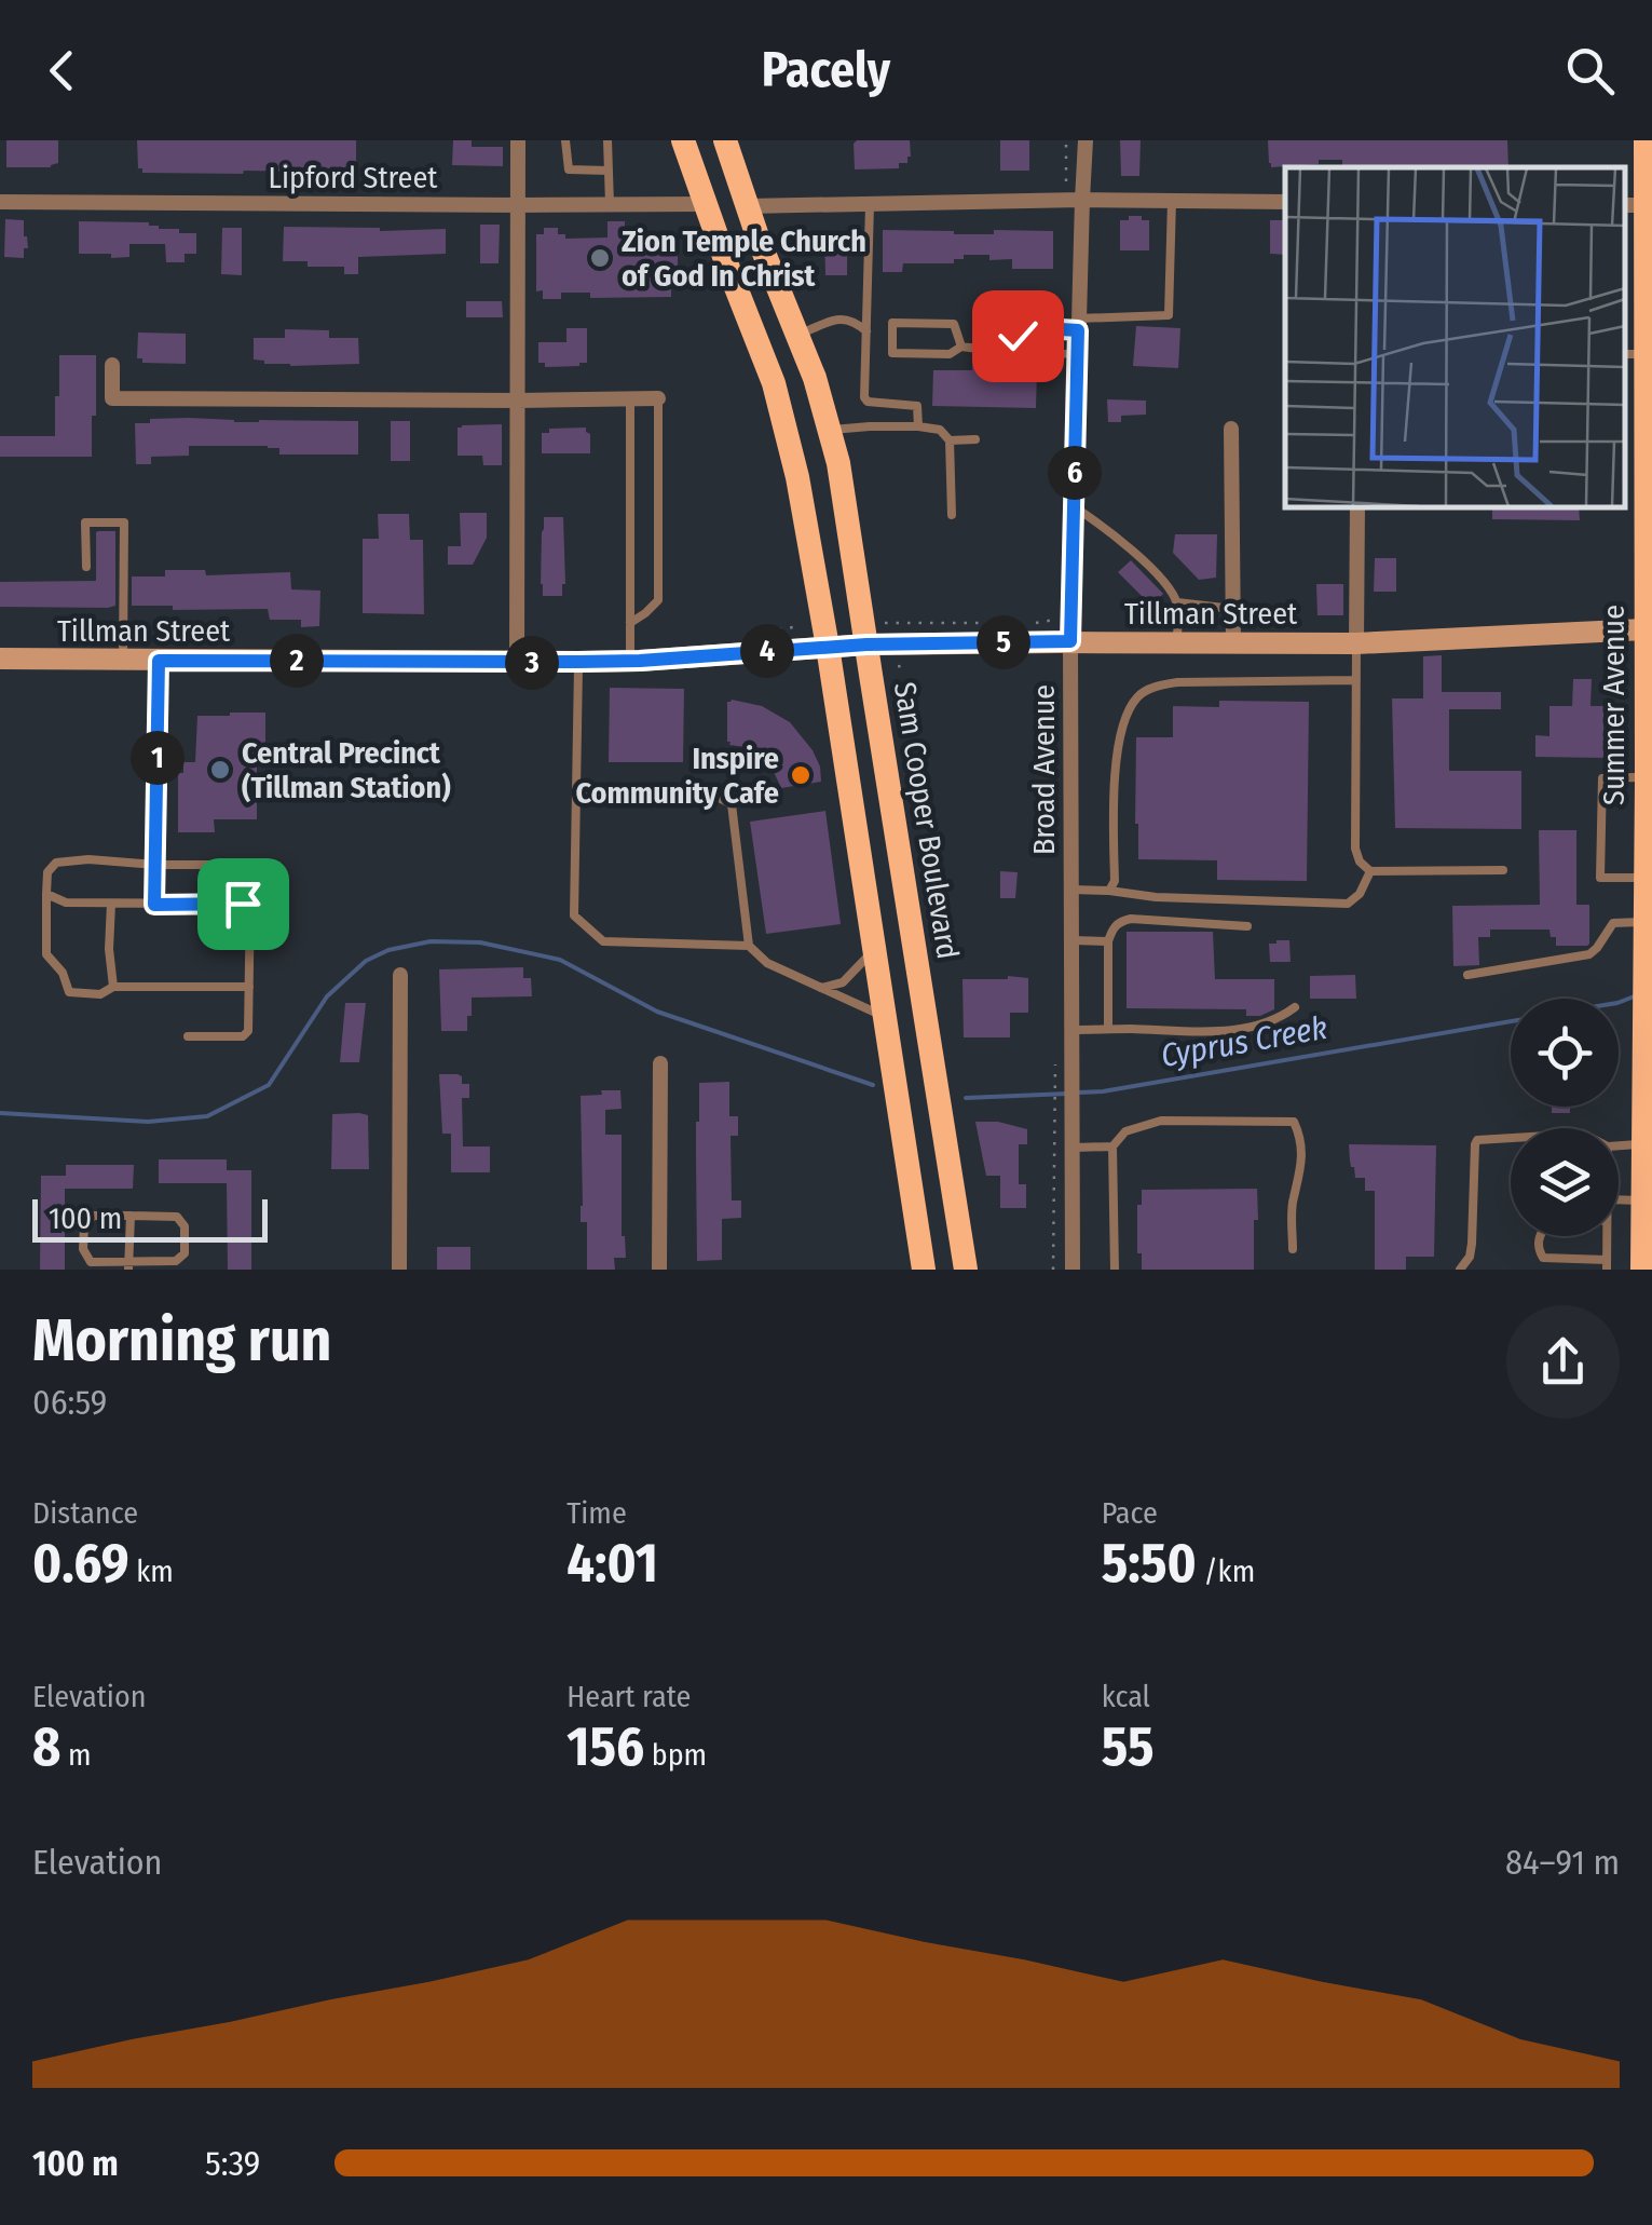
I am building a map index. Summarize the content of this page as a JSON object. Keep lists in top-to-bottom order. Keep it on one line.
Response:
{"streets":{"main road":["Tillman Street","Summer Avenue","Sam Cooper Boulevard"],"street":["Lipford Street","Broad Avenue"]},"crossings":[["Tillman Street","Summer Avenue"],["Tillman Street","Broad Avenue"],["Tillman Street","Sam Cooper Boulevard"]],"water":["Cyprus Creek"],"places":["Zion Temple Church of God In Christ","Central Precinct (Tillman Station)","Inspire Community Cafe"],"scale_bar":"100 m","page":{"header":"Pacely","pins":["6","5","4","2","3","1"],"scale":"100 m","heading":["Morning run","06:59"],"stats":[["Distance","0.69 km"],["Time","4:01"],["Pace","5:50 /km"],["Elevation","8 m"],["Heart rate","156 bpm"],["kcal","55"]],"chart":["Elevation","84–91 m"],"list":[{"name":"100 m","note":"5:39"}]}}
